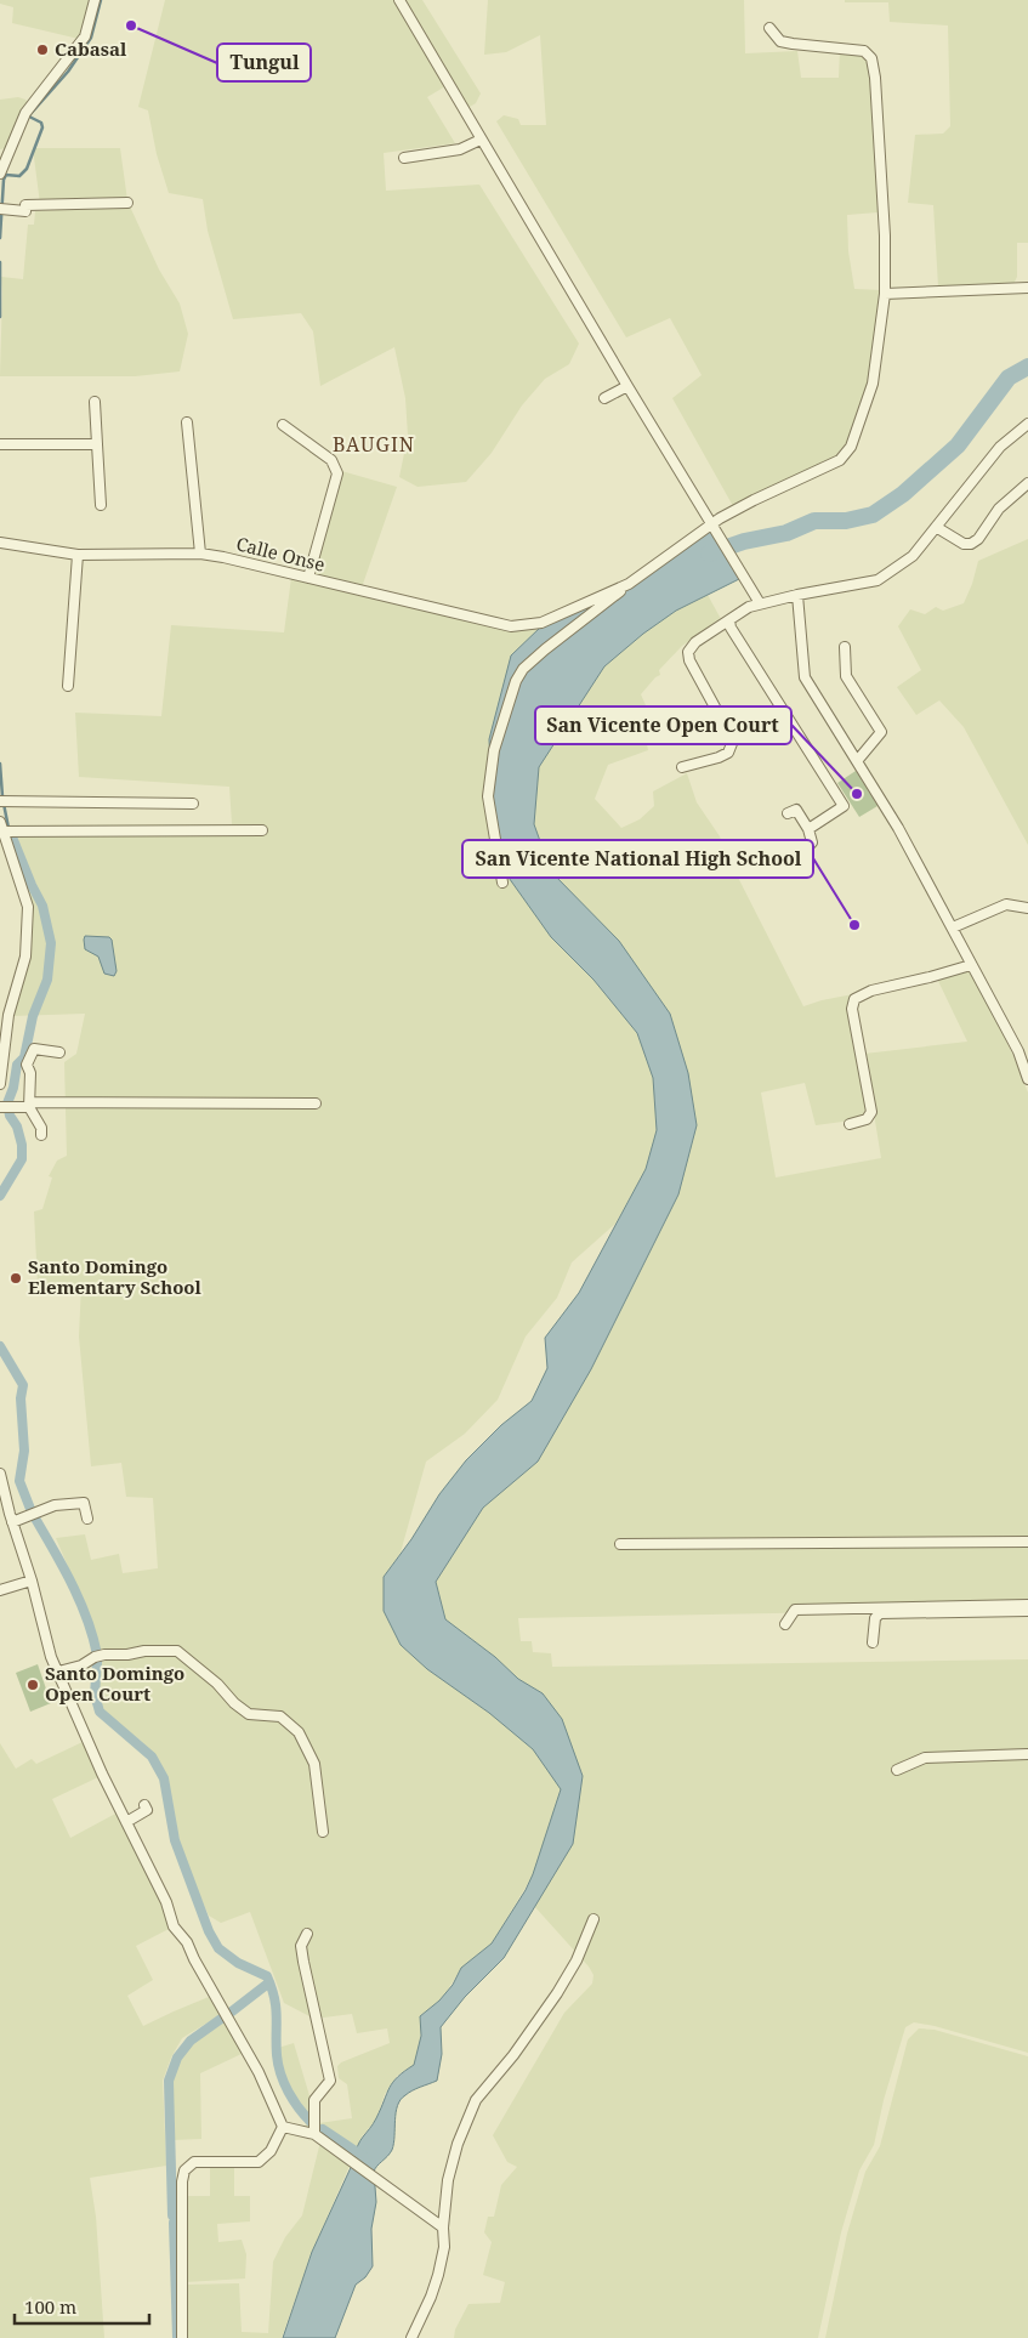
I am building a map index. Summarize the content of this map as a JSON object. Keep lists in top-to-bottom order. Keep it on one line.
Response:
{"streets":{"street":["Calle Onse"]},"districts":["BAUGIN"],"places":["Tungul","Cabasal","San Vicente Open Court","San Vicente National High School","Santo Domingo Elementary School","Santo Domingo Open Court"],"scale_bar":"100 m"}
